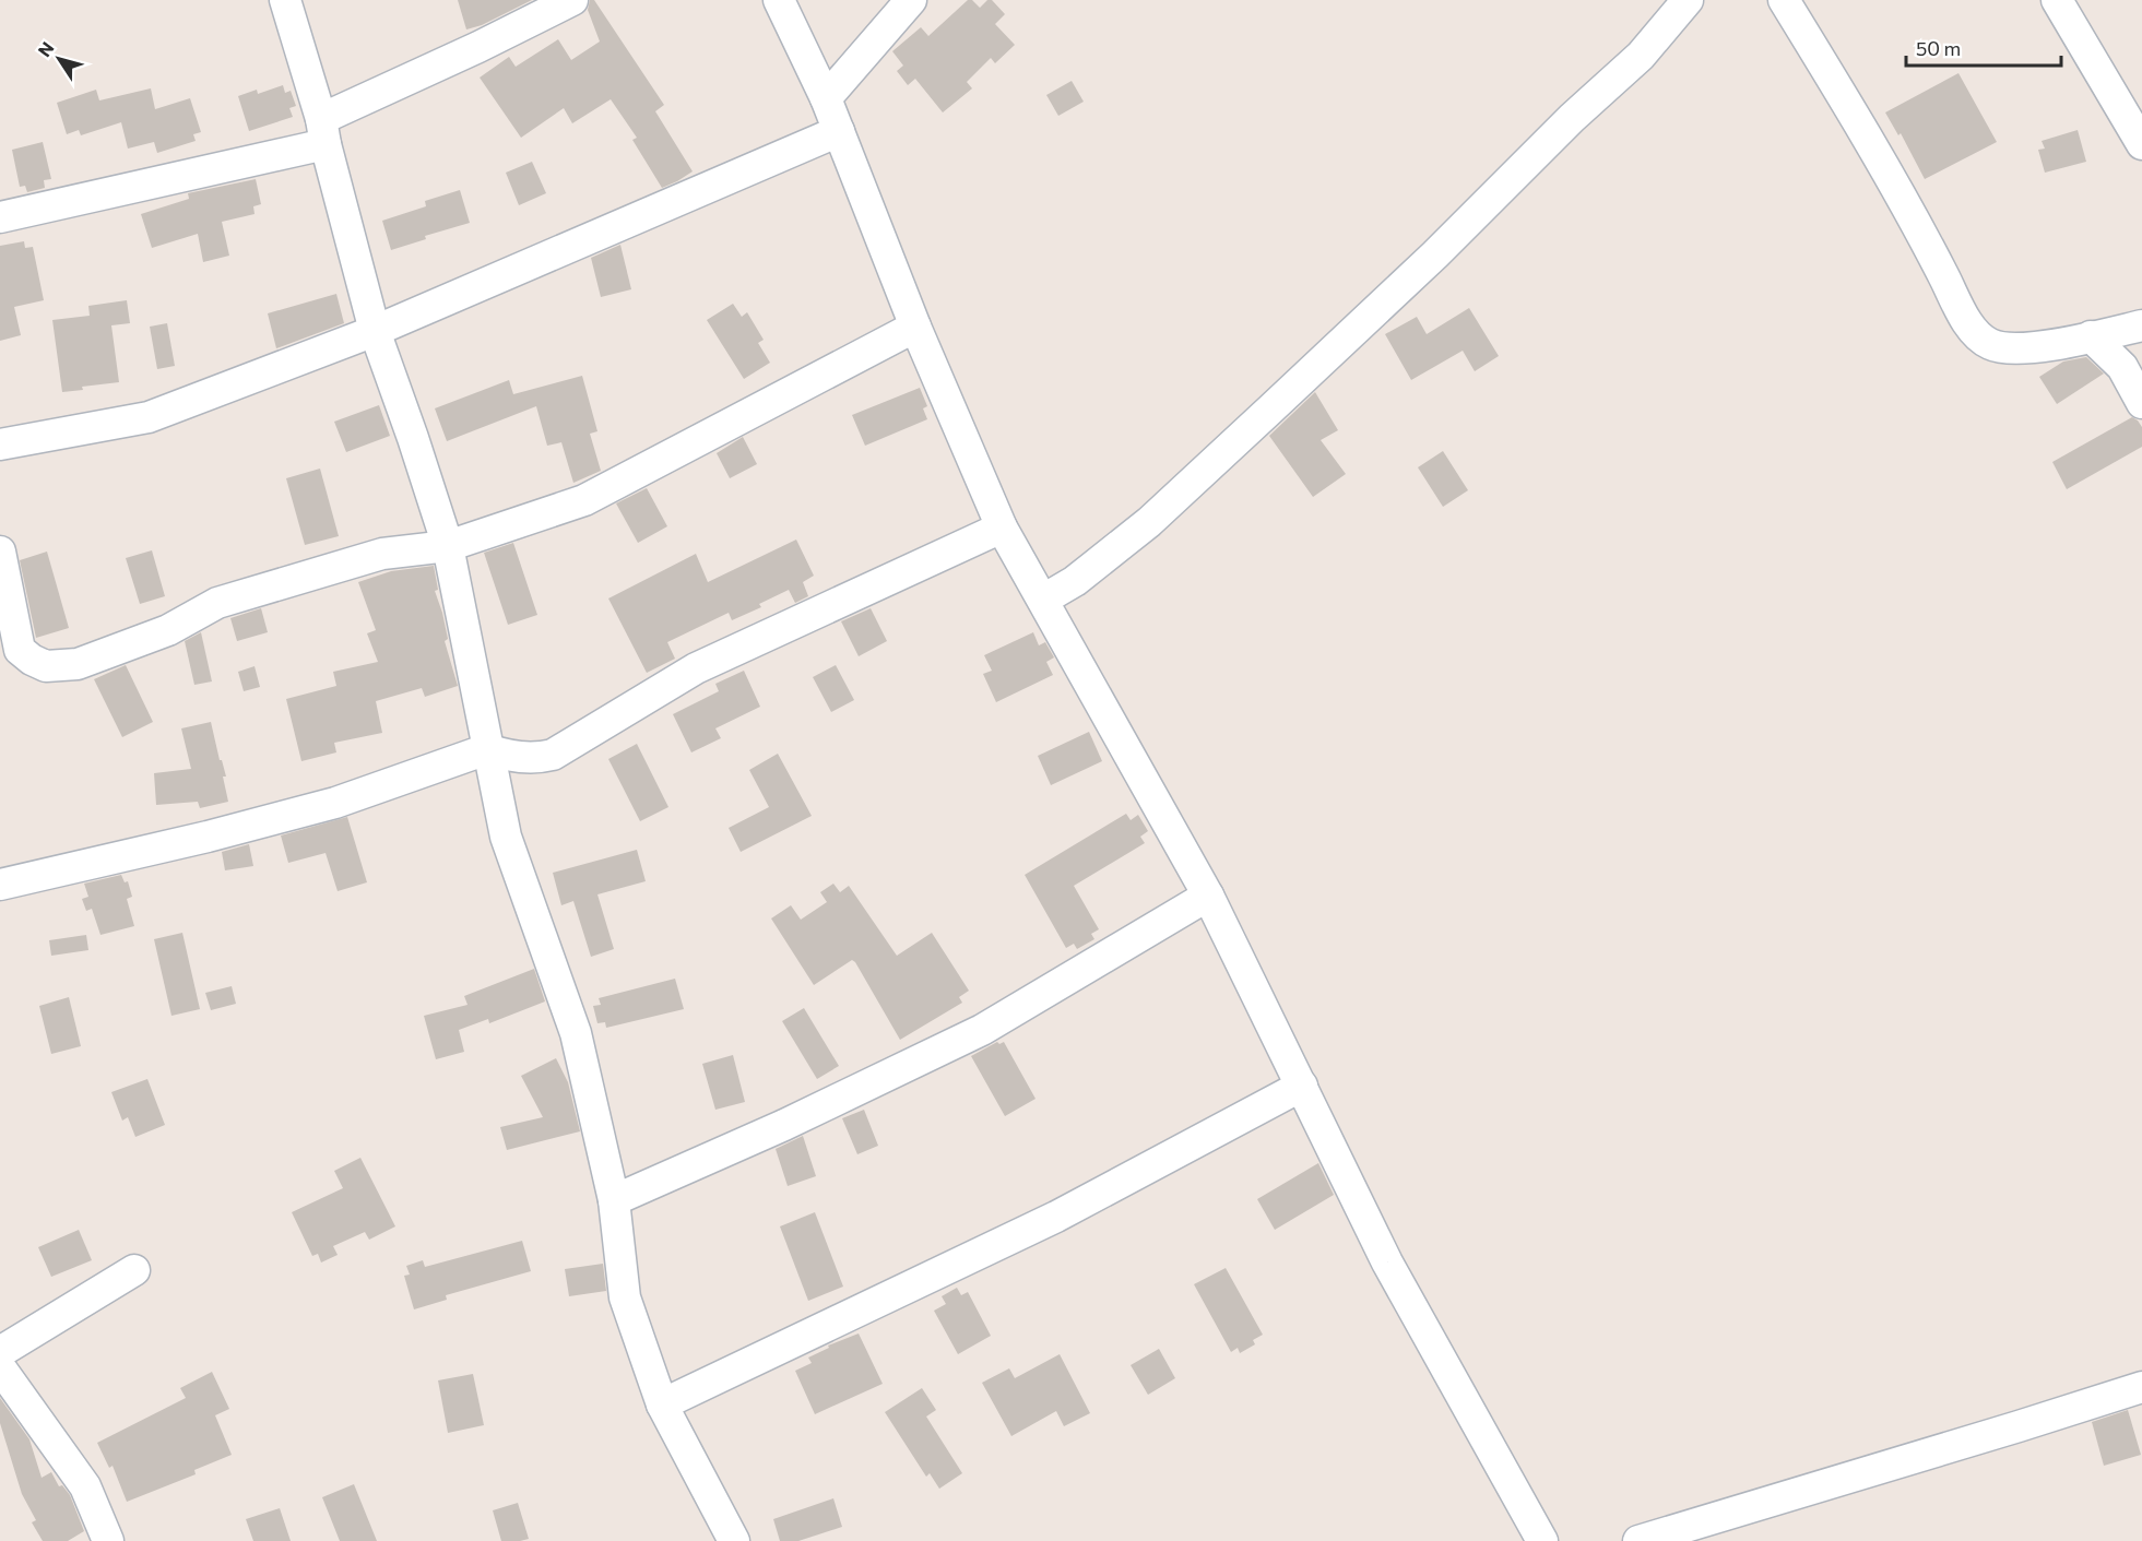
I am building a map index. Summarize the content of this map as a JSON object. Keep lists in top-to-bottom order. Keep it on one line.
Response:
{"scale_bar":"50 m","north":"top left"}
